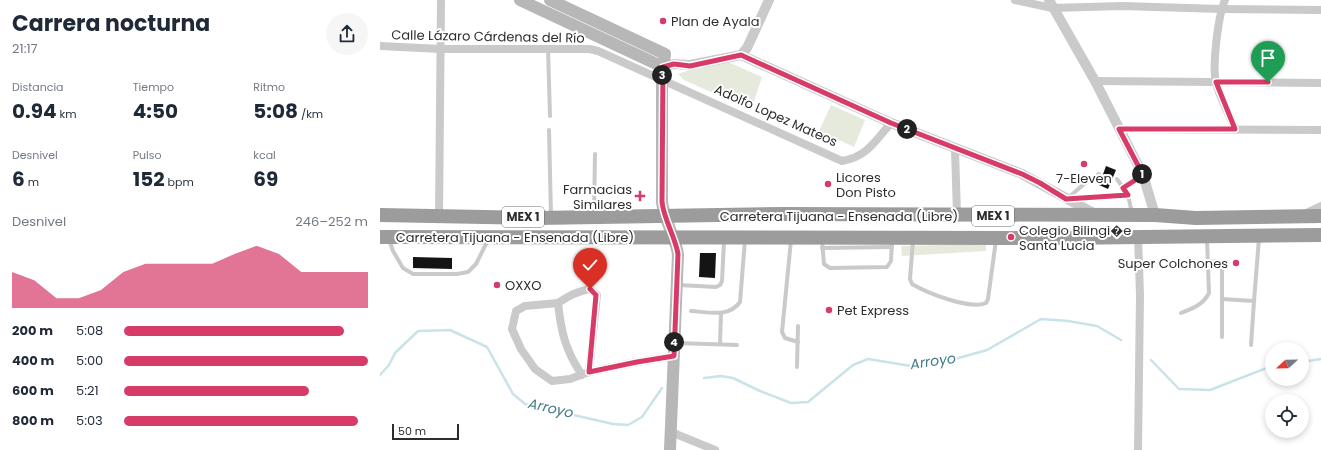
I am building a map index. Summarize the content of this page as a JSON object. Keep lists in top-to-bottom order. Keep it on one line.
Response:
{"streets":{"highway":["Carretera Tijuana - Ensenada (Libre)","MEX 1"],"street":["Calle Lázaro Cárdenas del Río","Adolfo Lopez Mateos"]},"crossings":[["Calle Lázaro Cárdenas del Río","Adolfo Lopez Mateos"]],"water":["Arroyo"],"places":{"other":["Plan de Ayala","7-Eleven","Licores Don Pisto","Colegio Bilingi�e Santa Lucia","Super Colchones","OXXO","Pet Express"],"health":["Farmacias Similares"]},"scale_bar":"50 m","north":"left","page":{"heading":["Carrera nocturna","21:17"],"pins":["3","2","1","4"],"stats":[["Distancia","0.94 km"],["Tiempo","4:50"],["Ritmo","5:08 /km"],["Desnivel","6 m"],["Pulso","152 bpm"],["kcal","69"]],"chart":["Desnivel","246–252 m"],"list":[{"name":"200 m","note":"5:08"},{"name":"400 m","note":"5:00"},{"name":"600 m","note":"5:21"},{"name":"800 m","note":"5:03"}],"scale":"50 m"}}
